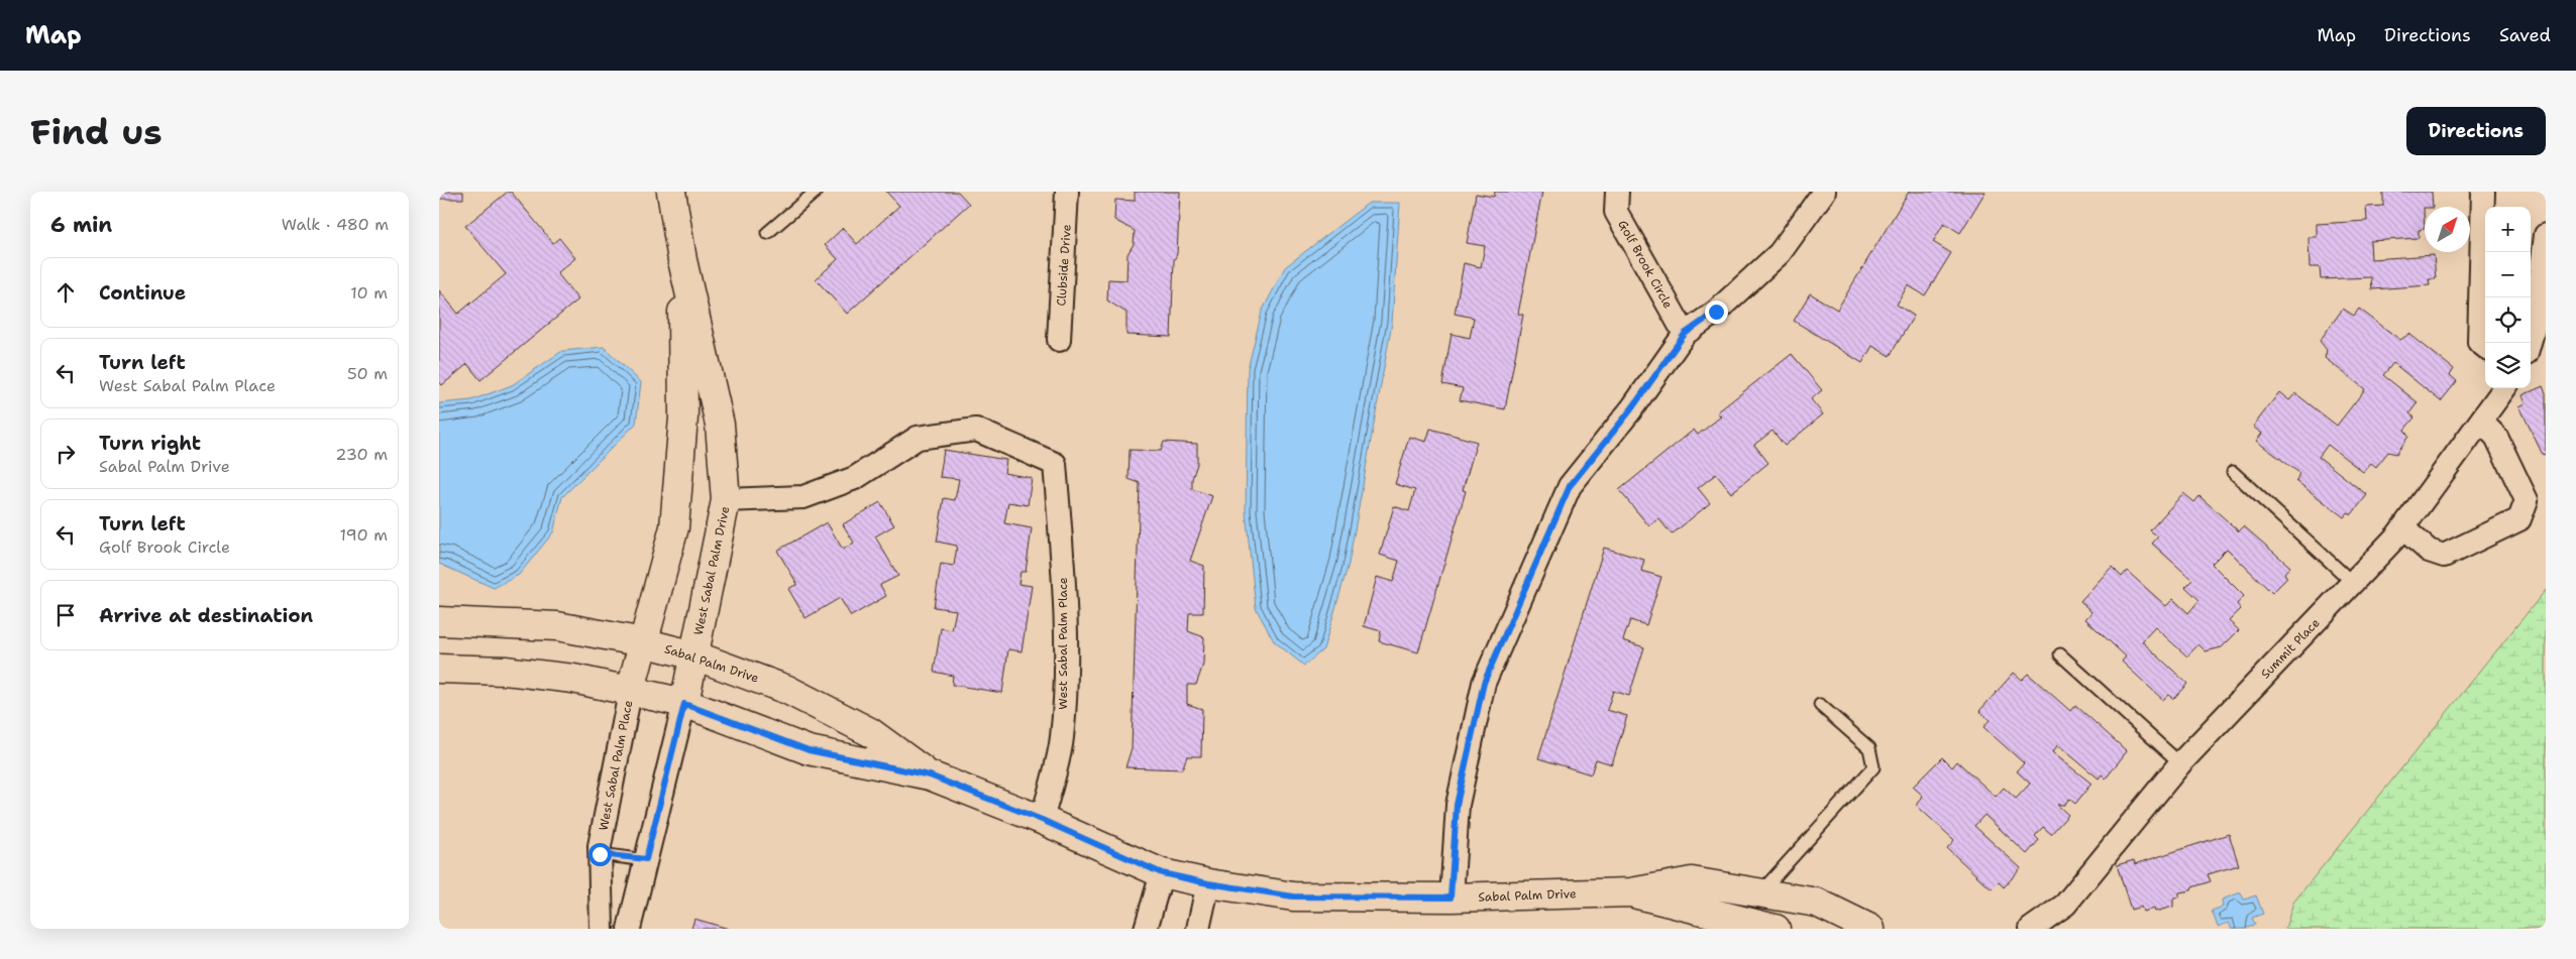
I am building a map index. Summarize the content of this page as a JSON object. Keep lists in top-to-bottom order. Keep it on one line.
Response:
{"streets":{"street":["Golf Brook Circle","Clubside Drive","West Sabal Palm Drive","West Sabal Palm Place","Summit Place","Sabal Palm Drive"]},"crossings":[["West Sabal Palm Drive","West Sabal Palm Place"],["West Sabal Palm Drive","Sabal Palm Drive"],["West Sabal Palm Place","Sabal Palm Drive"]],"north":"top right","page":{"header":"Map","nav":["Map","Directions","Saved"],"buttons":"Directions","title":"Find us","heading":["6 min","Walk · 480 m"],"map_buttons":["+","−"],"list":[["Continue","10 m"],["Turn left","West Sabal Palm Place","50 m"],["Turn right","Sabal Palm Drive","230 m"],["Turn left","Golf Brook Circle","190 m"],"Arrive at destination"]}}
